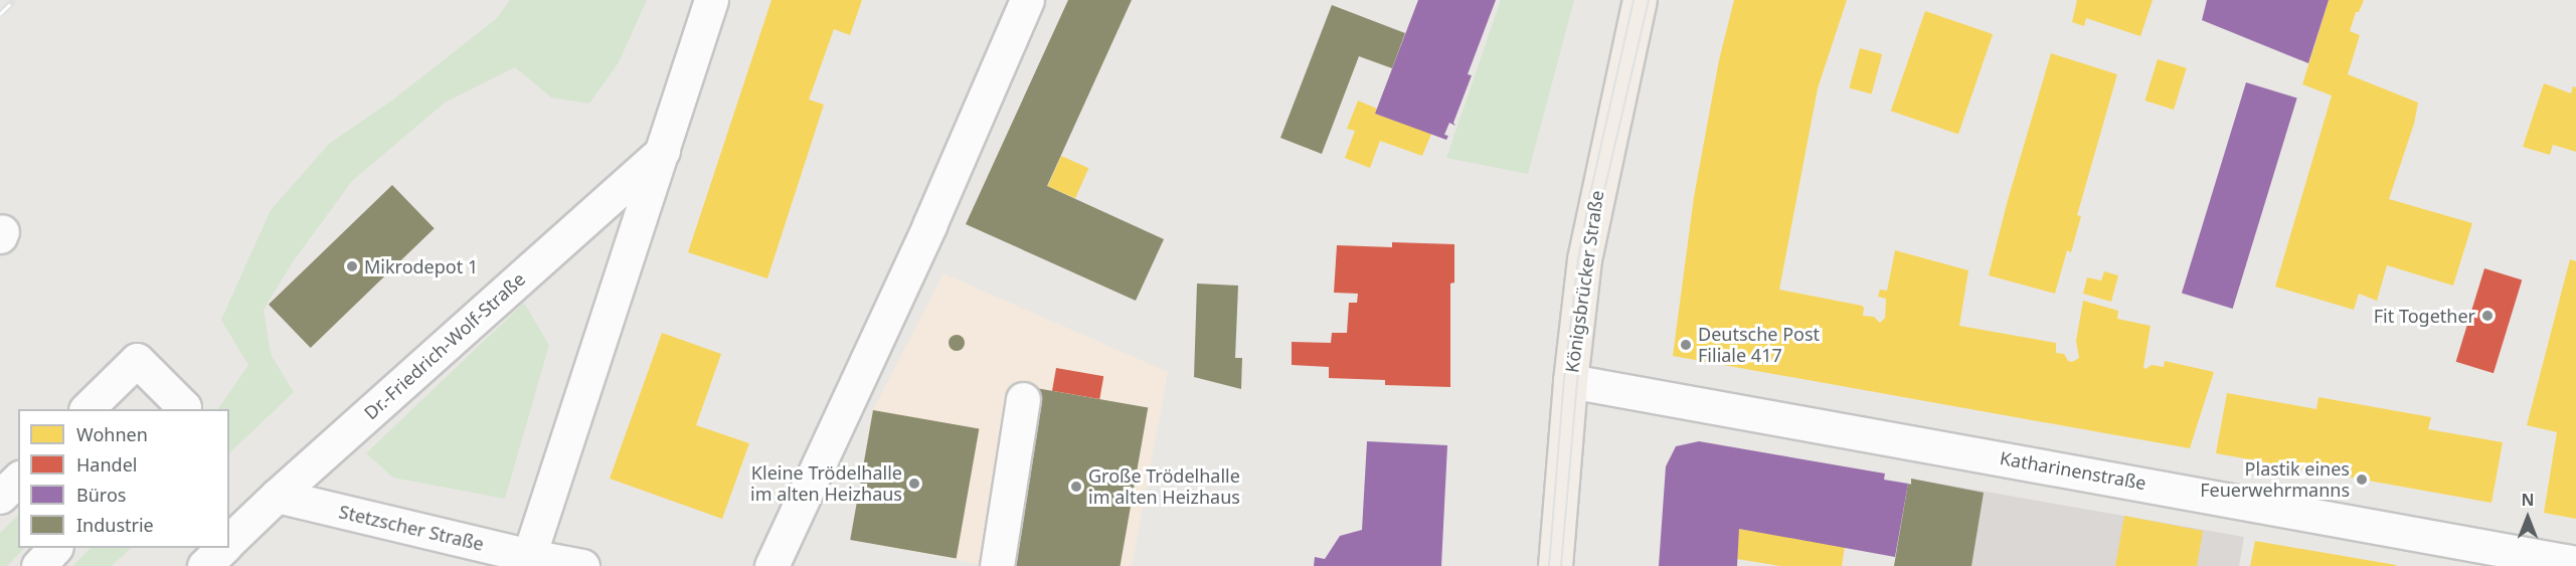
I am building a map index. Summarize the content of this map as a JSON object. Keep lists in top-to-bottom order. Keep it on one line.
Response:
{"streets":{"main road":["Königsbrücker Straße"],"street":["Dr.-Friedrich-Wolf-Straße","Katharinenstraße","Stetzscher Straße"]},"crossings":[["Königsbrücker Straße","Katharinenstraße"],["Dr.-Friedrich-Wolf-Straße","Stetzscher Straße"]],"places":["Mikrodepot 1","Fit Together","Deutsche Post Filiale 417","Plastik eines Feuerwehrmanns","Kleine Trödelhalle im alten Heizhaus","Große Trödelhalle im alten Heizhaus"],"legend":["Wohnen","Handel","Büros","Industrie"],"north":"top"}
